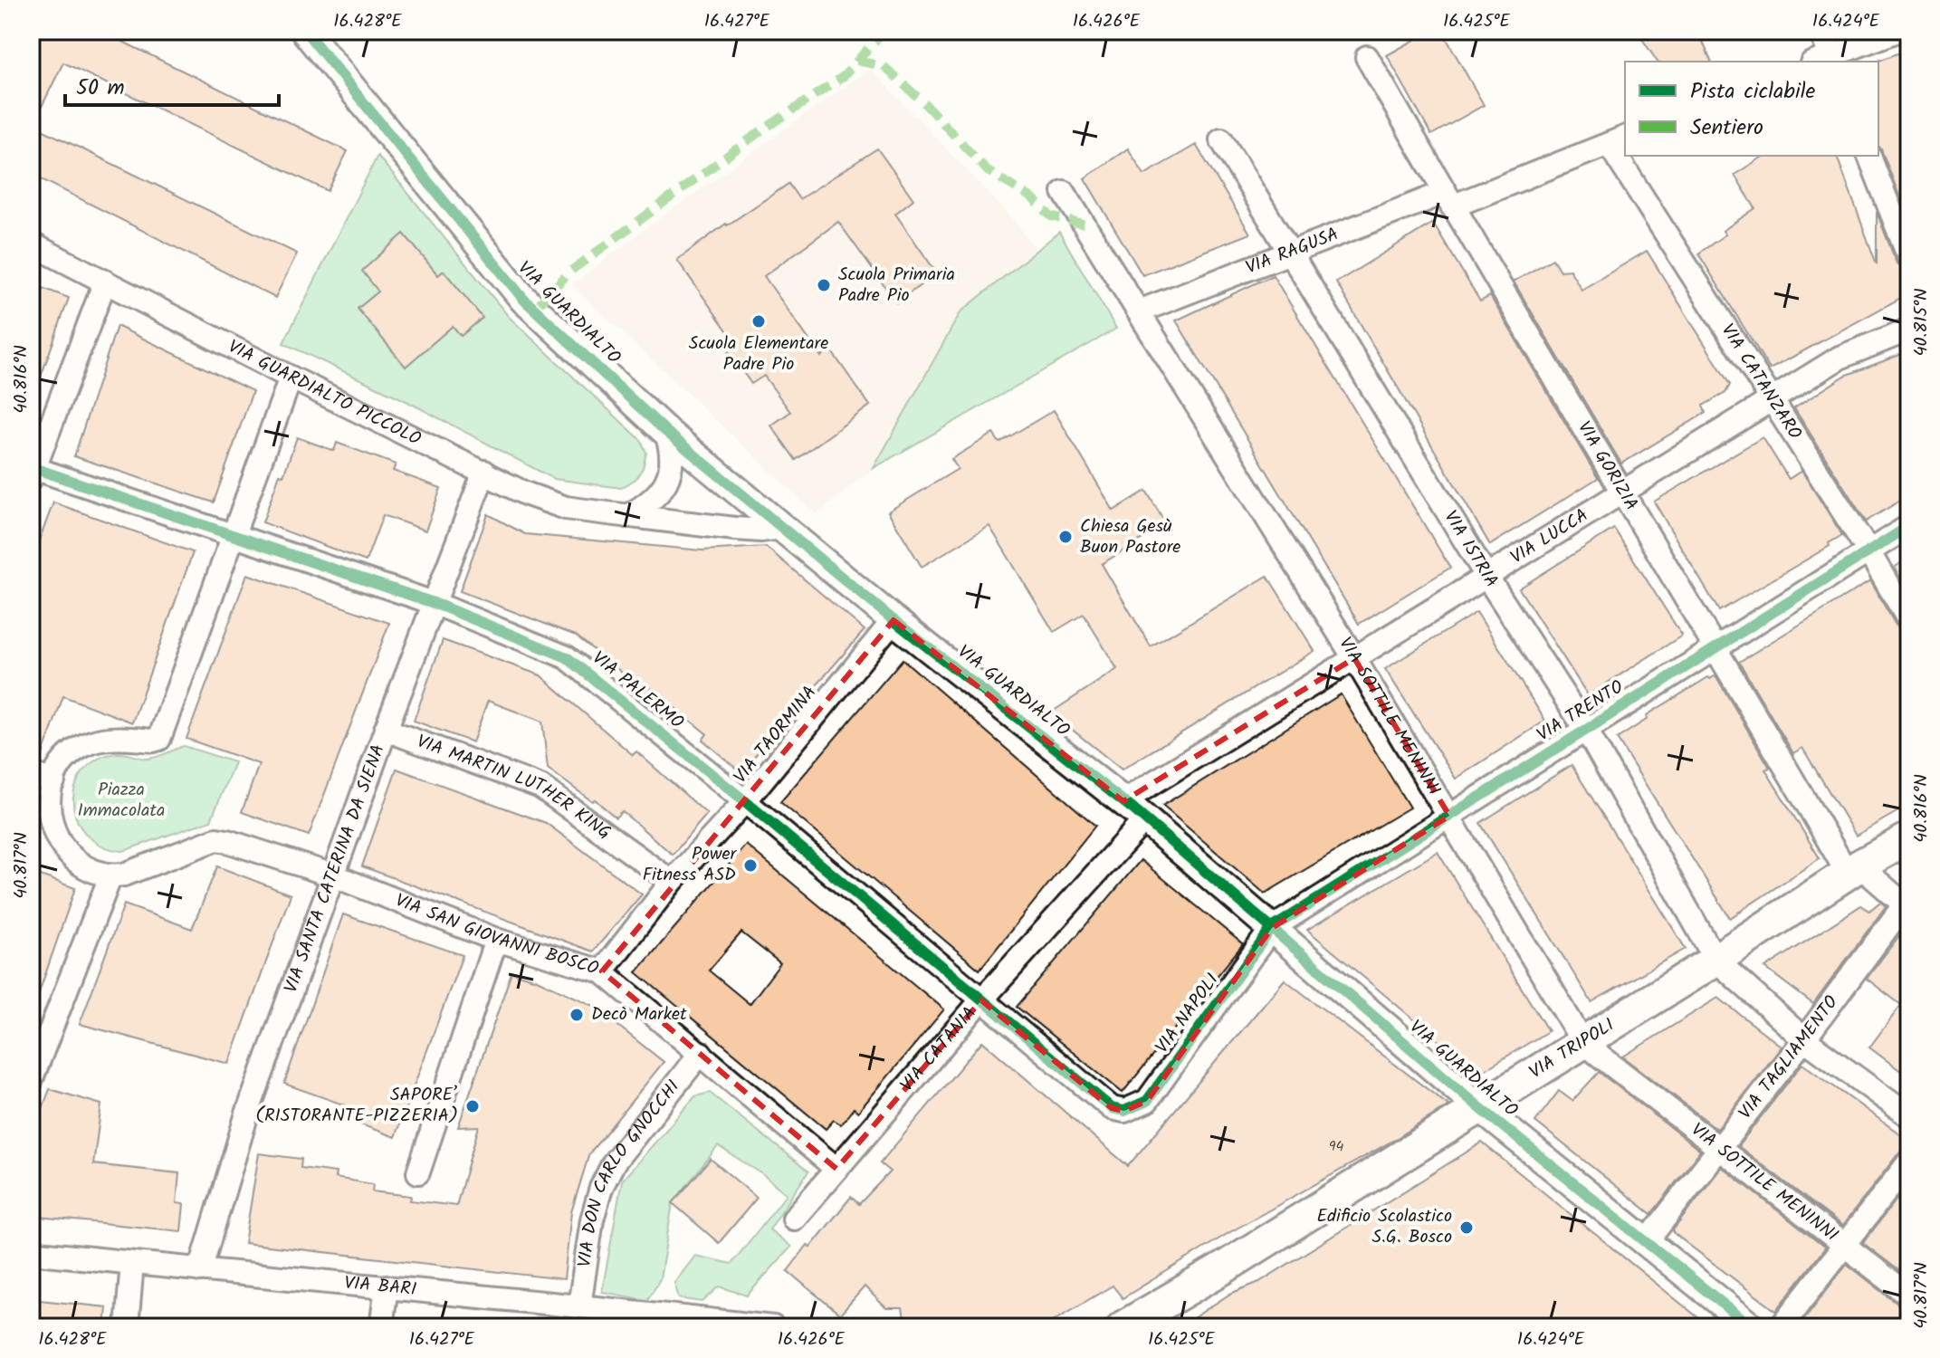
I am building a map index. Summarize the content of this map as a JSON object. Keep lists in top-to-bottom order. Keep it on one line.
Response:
{"streets":{"main road":["VIA TRIPOLI"],"street":["VIA RAGUSA","VIA GUARDIALTO","VIA CATANZARO","VIA GUARDIALTO PICCOLO","VIA GORIZIA","VIA LUCCA","VIA ISTRIA","VIA PALERMO","VIA TRENTO","VIA SOTTILE MENINNI","VIA TAORMINA","VIA MARTIN LUTHER KING","VIA SANTA CATERINA DA SIENA","VIA SAN GIOVANNI BOSCO","VIA NAPOLI","VIA CATANIA","VIA TAGLIAMENTO","VIA DON CARLO GNOCCHI","VIA BARI"]},"crossings":[["VIA RAGUSA","VIA GORIZIA"],["VIA RAGUSA","VIA ISTRIA"],["VIA RAGUSA","VIA SOTTILE MENINNI"],["VIA GUARDIALTO","VIA GUARDIALTO PICCOLO"],["VIA GUARDIALTO","VIA LUCCA"],["VIA GUARDIALTO","VIA TRENTO"],["VIA GUARDIALTO","VIA TAORMINA"],["VIA GUARDIALTO","VIA NAPOLI"],["VIA GUARDIALTO","VIA TRIPOLI"],["VIA GUARDIALTO","VIA CATANIA"],["VIA GUARDIALTO","VIA TAGLIAMENTO"],["VIA CATANZARO","VIA LUCCA"],["VIA CATANZARO","VIA TRENTO"],["VIA GUARDIALTO PICCOLO","VIA SANTA CATERINA DA SIENA"],["VIA GORIZIA","VIA LUCCA"],["VIA GORIZIA","VIA TRENTO"],["VIA GORIZIA","VIA TRIPOLI"],["VIA GORIZIA","VIA TAGLIAMENTO"],["VIA LUCCA","VIA ISTRIA"],["VIA LUCCA","VIA SOTTILE MENINNI"],["VIA ISTRIA","VIA TRENTO"],["VIA ISTRIA","VIA TRIPOLI"],["VIA ISTRIA","VIA TAGLIAMENTO"],["VIA PALERMO","VIA TAORMINA"],["VIA PALERMO","VIA SANTA CATERINA DA SIENA"],["VIA PALERMO","VIA NAPOLI"],["VIA PALERMO","VIA CATANIA"],["VIA TRENTO","VIA SOTTILE MENINNI"],["VIA TRENTO","VIA NAPOLI"],["VIA SOTTILE MENINNI","VIA TRIPOLI"],["VIA SOTTILE MENINNI","VIA TAGLIAMENTO"],["VIA TAORMINA","VIA MARTIN LUTHER KING"],["VIA TAORMINA","VIA SAN GIOVANNI BOSCO"],["VIA MARTIN LUTHER KING","VIA SANTA CATERINA DA SIENA"],["VIA SANTA CATERINA DA SIENA","VIA SAN GIOVANNI BOSCO"],["VIA SANTA CATERINA DA SIENA","VIA BARI"],["VIA SAN GIOVANNI BOSCO","VIA CATANIA"],["VIA SAN GIOVANNI BOSCO","VIA DON CARLO GNOCCHI"],["VIA DON CARLO GNOCCHI","VIA BARI"]],"parks":["Piazza Immacolata"],"places":["Scuola Primaria Padre Pio","Scuola Elementare Padre Pio","Chiesa Gesù Buon Pastore","Power Fitness ASD","Decò Market","SAPORE’ (RISTORANTE-PIZZERIA)","Edificio Scolastico S.G. Bosco"],"house_numbers":["94"],"legend":["Pista ciclabile","Sentiero"],"scale_bar":"50 m","coordinates":["16.428°E","16.427°E","16.426°E","16.425°E","16.424°E","40.815°N","40.816°N","40.817°N"]}
